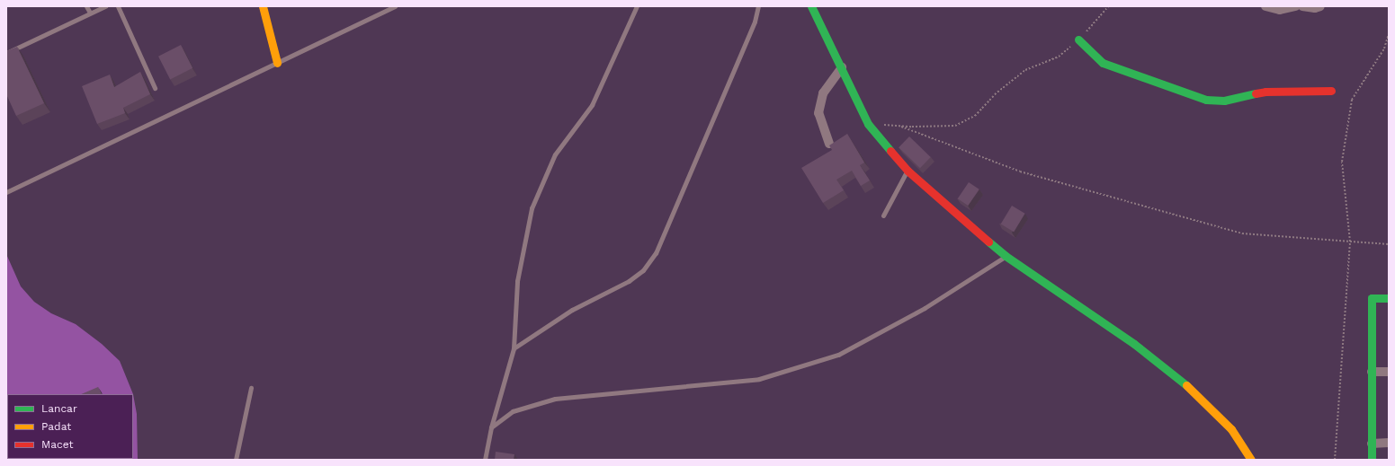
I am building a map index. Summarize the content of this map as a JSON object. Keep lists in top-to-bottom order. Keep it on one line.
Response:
{"legend":["Lancar","Padat","Macet"]}
